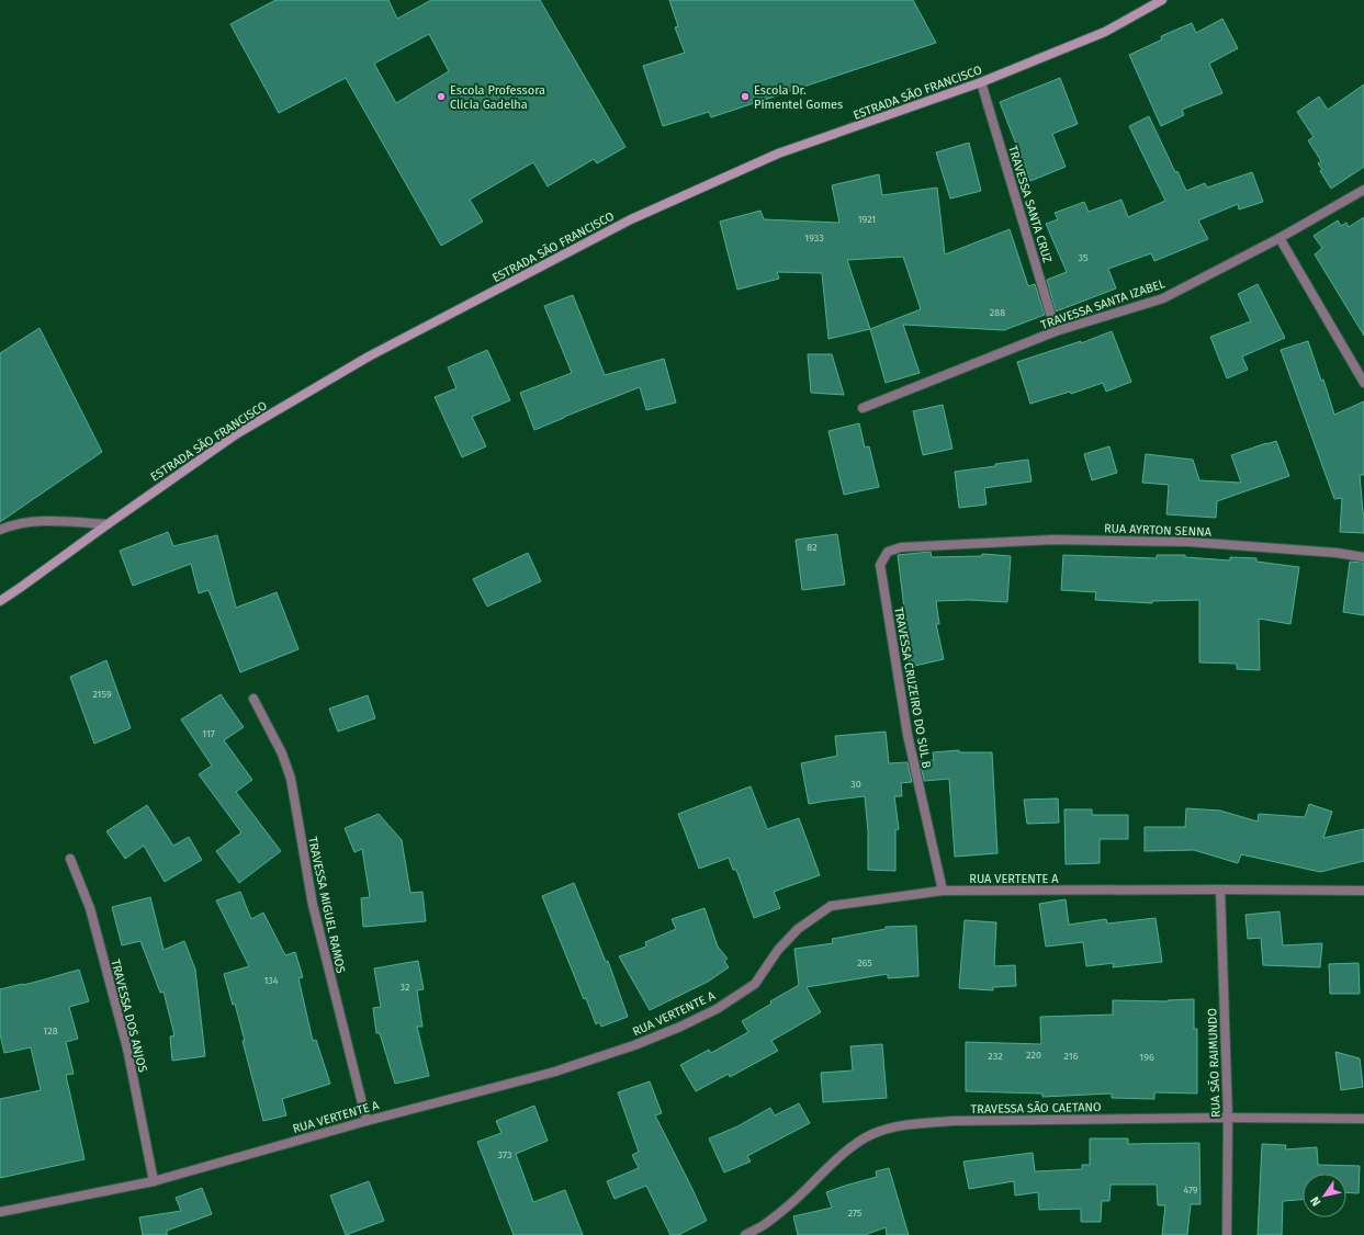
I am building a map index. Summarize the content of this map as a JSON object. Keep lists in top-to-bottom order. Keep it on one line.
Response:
{"streets":{"street":["ESTRADA SÃO FRANCISCO","TRAVESSA SANTA CRUZ","TRAVESSA SANTA IZABEL","RUA AYRTON SENNA","TRAVESSA CRUZEIRO DO SUL B","RUA VERTENTE A","TRAVESSA MIGUEL RAMOS","TRAVESSA DOS ANJOS","RUA SÃO RAIMUNDO","TRAVESSA SÃO CAETANO"]},"crossings":[["ESTRADA SÃO FRANCISCO","TRAVESSA SANTA CRUZ"],["TRAVESSA SANTA CRUZ","TRAVESSA SANTA IZABEL"],["RUA AYRTON SENNA","TRAVESSA CRUZEIRO DO SUL B"],["TRAVESSA CRUZEIRO DO SUL B","RUA VERTENTE A"],["RUA VERTENTE A","TRAVESSA MIGUEL RAMOS"],["RUA VERTENTE A","TRAVESSA DOS ANJOS"],["RUA VERTENTE A","RUA SÃO RAIMUNDO"],["RUA SÃO RAIMUNDO","TRAVESSA SÃO CAETANO"]],"places":["Escola Professora Clicia Gadelha","Escola Dr. Pimentel Gomes"],"house_numbers":["1921","1933","35","288","82","2159","117","30","265","134","32","128","220","232","216","196","373","479","275"],"north":"bottom left"}
